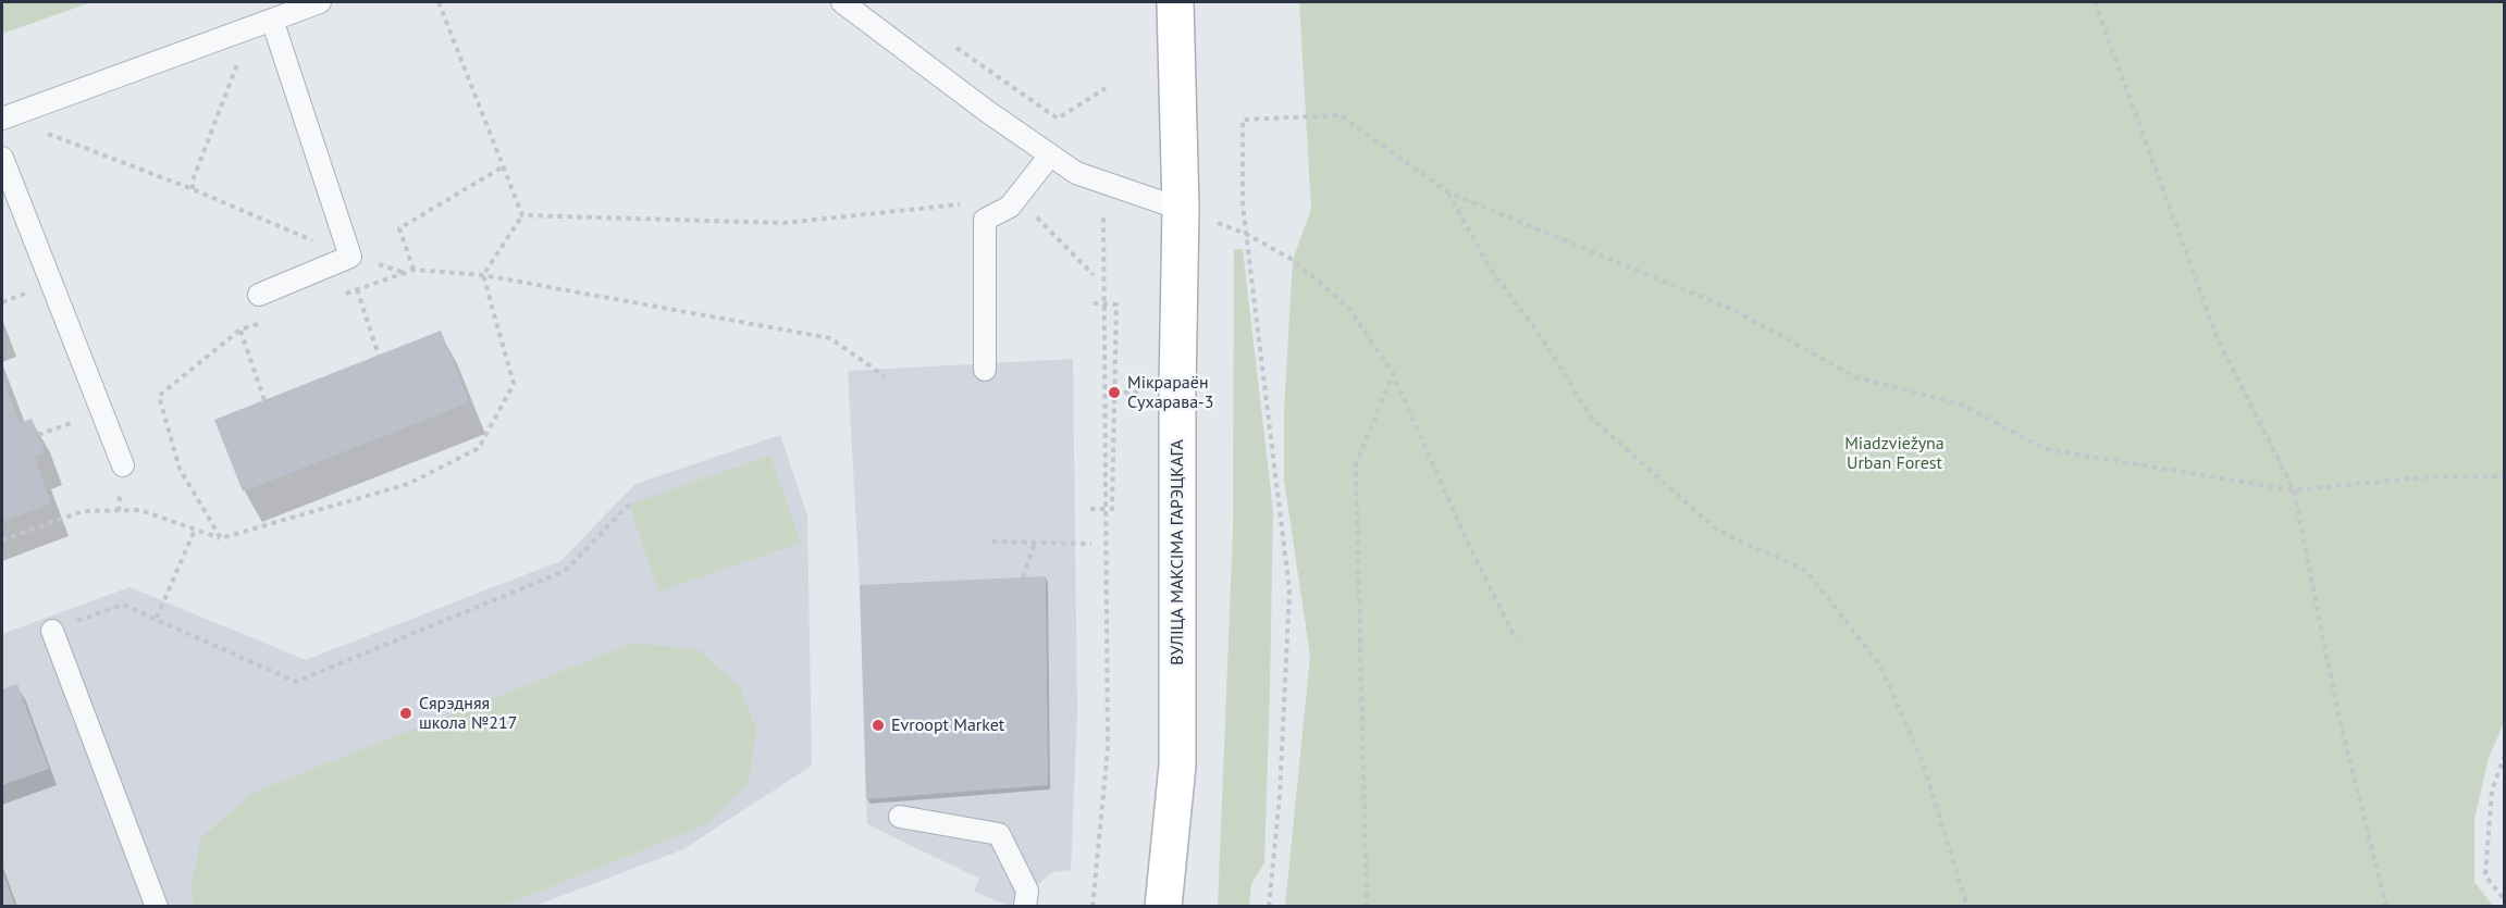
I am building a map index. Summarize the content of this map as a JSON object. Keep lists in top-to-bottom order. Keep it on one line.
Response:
{"streets":{"main road":["ВУЛІЦА МАКСІМА ГАРЭЦКАГА"]},"parks":["Miadzviežyna Urban Forest"],"places":["Мікрараён Сухарава-3","Сярэдняя школа №217","Evroopt Market"]}
